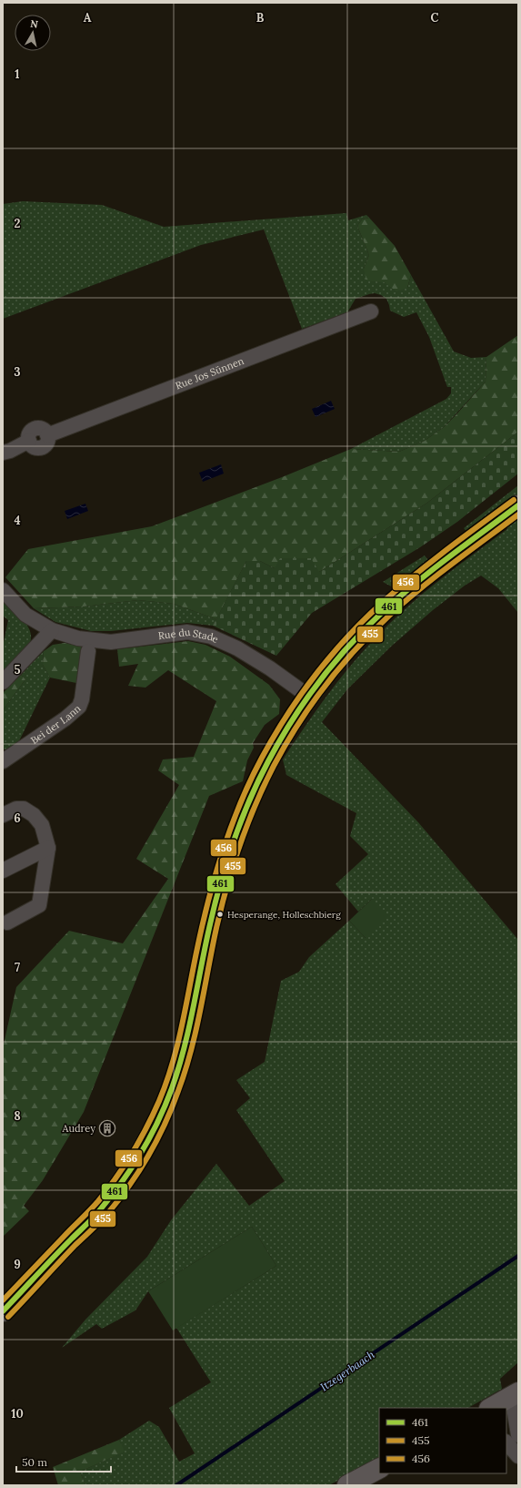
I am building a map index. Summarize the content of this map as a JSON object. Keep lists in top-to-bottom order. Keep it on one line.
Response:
{"streets":{"street":["Rue Jos Sünnen","Rue du Stade","Bei der Lann"]},"water":["Itzegerbaach"],"places":{"other":["Hesperange, Holleschbierg"],"building":["Audrey"]},"lines":["transit line 456","transit line 461","transit line 455"],"legend":["461","455","456"],"scale_bar":"50 m","north":"top","grid":{"columns":["A","B","C"],"rows":["1","2","3","4","5","6","7","8","9","10"]}}
